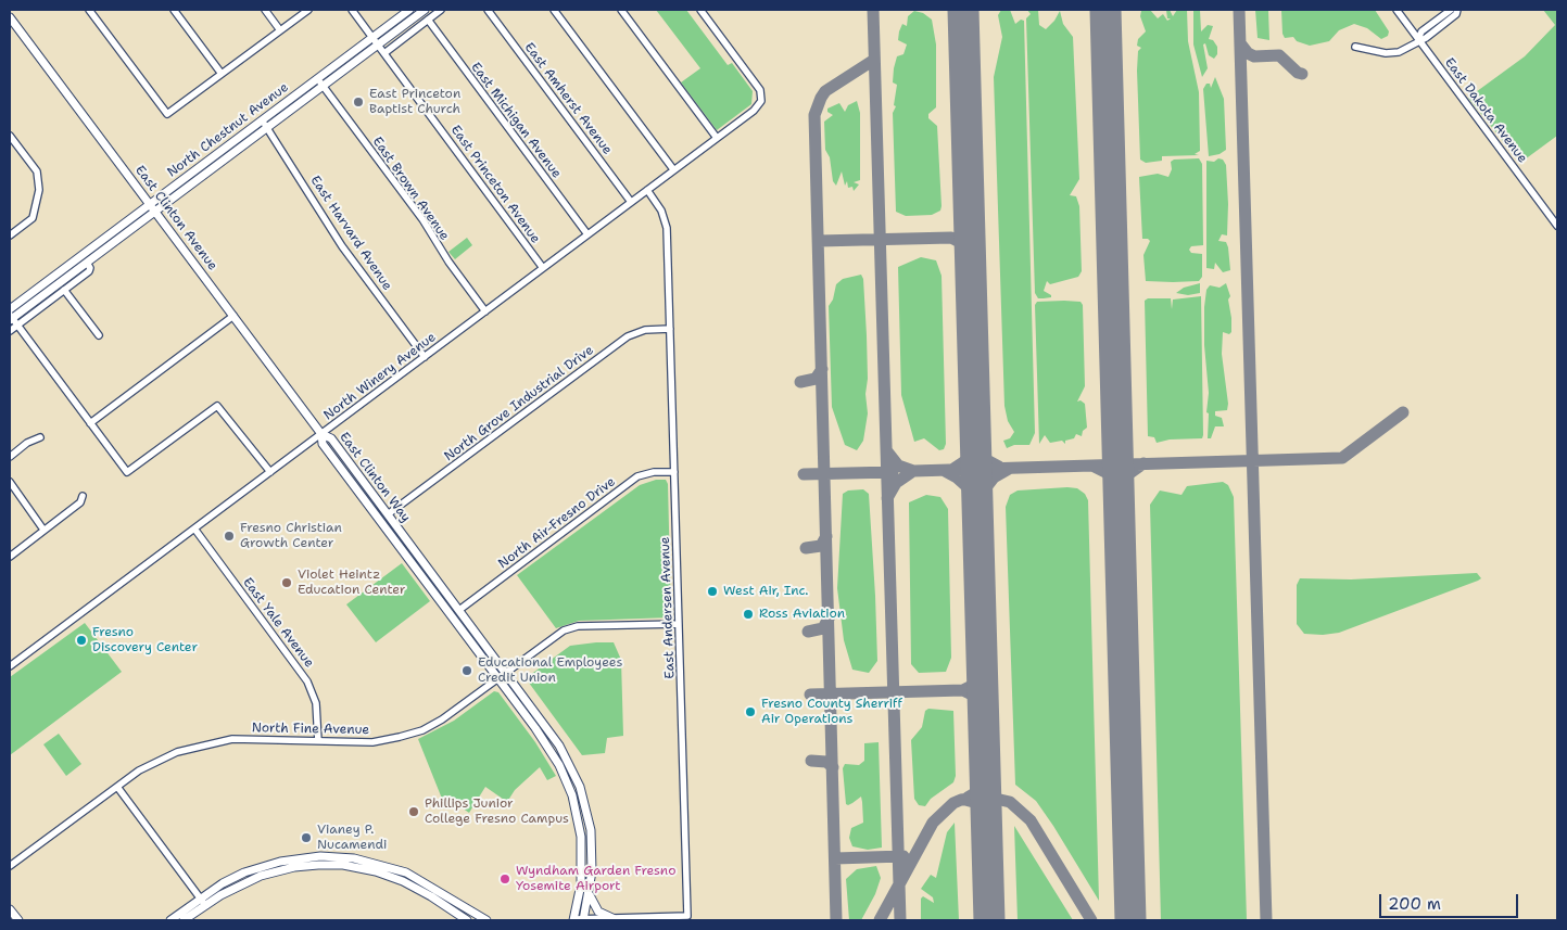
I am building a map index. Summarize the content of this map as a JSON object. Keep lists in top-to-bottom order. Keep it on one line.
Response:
{"streets":{"main road":["North Chestnut Avenue","East Clinton Avenue","East Clinton Way"],"street":["East Amherst Avenue","East Dakota Avenue","East Michigan Avenue","East Princeton Avenue","East Brown Avenue","East Harvard Avenue","North Winery Avenue","North Grove Industrial Drive","North Air-Fresno Drive","East Andersen Avenue","East Yale Avenue","North Fine Avenue"]},"crossings":[["East Amherst Avenue","North Winery Avenue"],["East Michigan Avenue","North Winery Avenue"],["North Chestnut Avenue","East Princeton Avenue"],["North Chestnut Avenue","East Brown Avenue"],["North Chestnut Avenue","East Clinton Avenue"],["North Chestnut Avenue","East Harvard Avenue"],["East Princeton Avenue","North Winery Avenue"],["East Brown Avenue","North Winery Avenue"],["East Clinton Avenue","North Winery Avenue"],["East Clinton Avenue","East Clinton Way"],["East Harvard Avenue","North Winery Avenue"],["North Winery Avenue","East Clinton Way"],["North Winery Avenue","East Andersen Avenue"],["North Winery Avenue","East Yale Avenue"],["North Grove Industrial Drive","East Clinton Way"],["North Grove Industrial Drive","East Andersen Avenue"],["East Clinton Way","North Air-Fresno Drive"],["East Clinton Way","East Andersen Avenue"],["East Clinton Way","North Fine Avenue"],["North Air-Fresno Drive","East Andersen Avenue"],["East Andersen Avenue","North Fine Avenue"],["East Yale Avenue","North Fine Avenue"]],"places":["East Princeton Baptist Church","Fresno Christian Growth Center","Violet Heintz Education Center","West Air, Inc.","Ross Aviation","Fresno Discovery Center","Educational Employees Credit Union","Fresno County Sherriff Air Operations","Phillips Junior College Fresno Campus","Vianey P. Nucamendi","Wyndham Garden Fresno Yosemite Airport"],"scale_bar":"200 m"}
